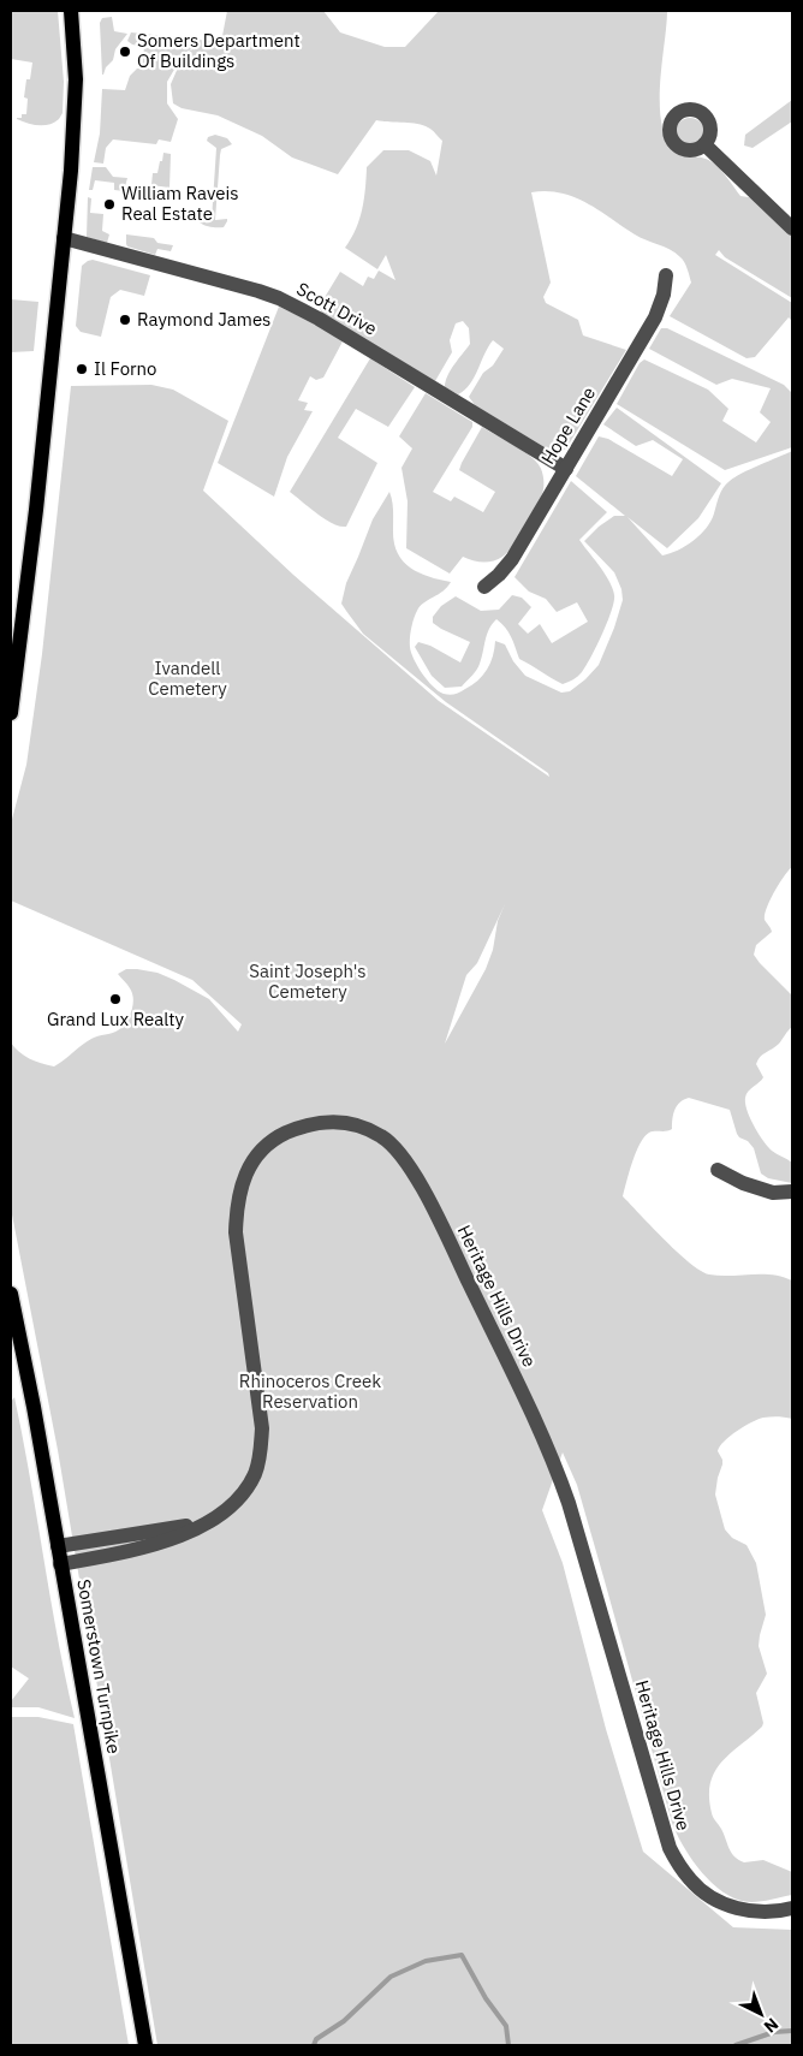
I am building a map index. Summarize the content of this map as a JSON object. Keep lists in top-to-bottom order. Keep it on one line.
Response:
{"streets":{"main road":["Somerstown Turnpike"],"street":["Scott Drive","Hope Lane","Heritage Hills Drive"]},"crossings":[["Scott Drive","Hope Lane"],["Heritage Hills Drive","Somerstown Turnpike"]],"parks":["Ivandell Cemetery","Saint Joseph's Cemetery","Rhinoceros Creek Reservation"],"places":["Somers Department Of Buildings","William Raveis Real Estate","Raymond James","Il Forno","Grand Lux Realty"],"north":"bottom right"}
